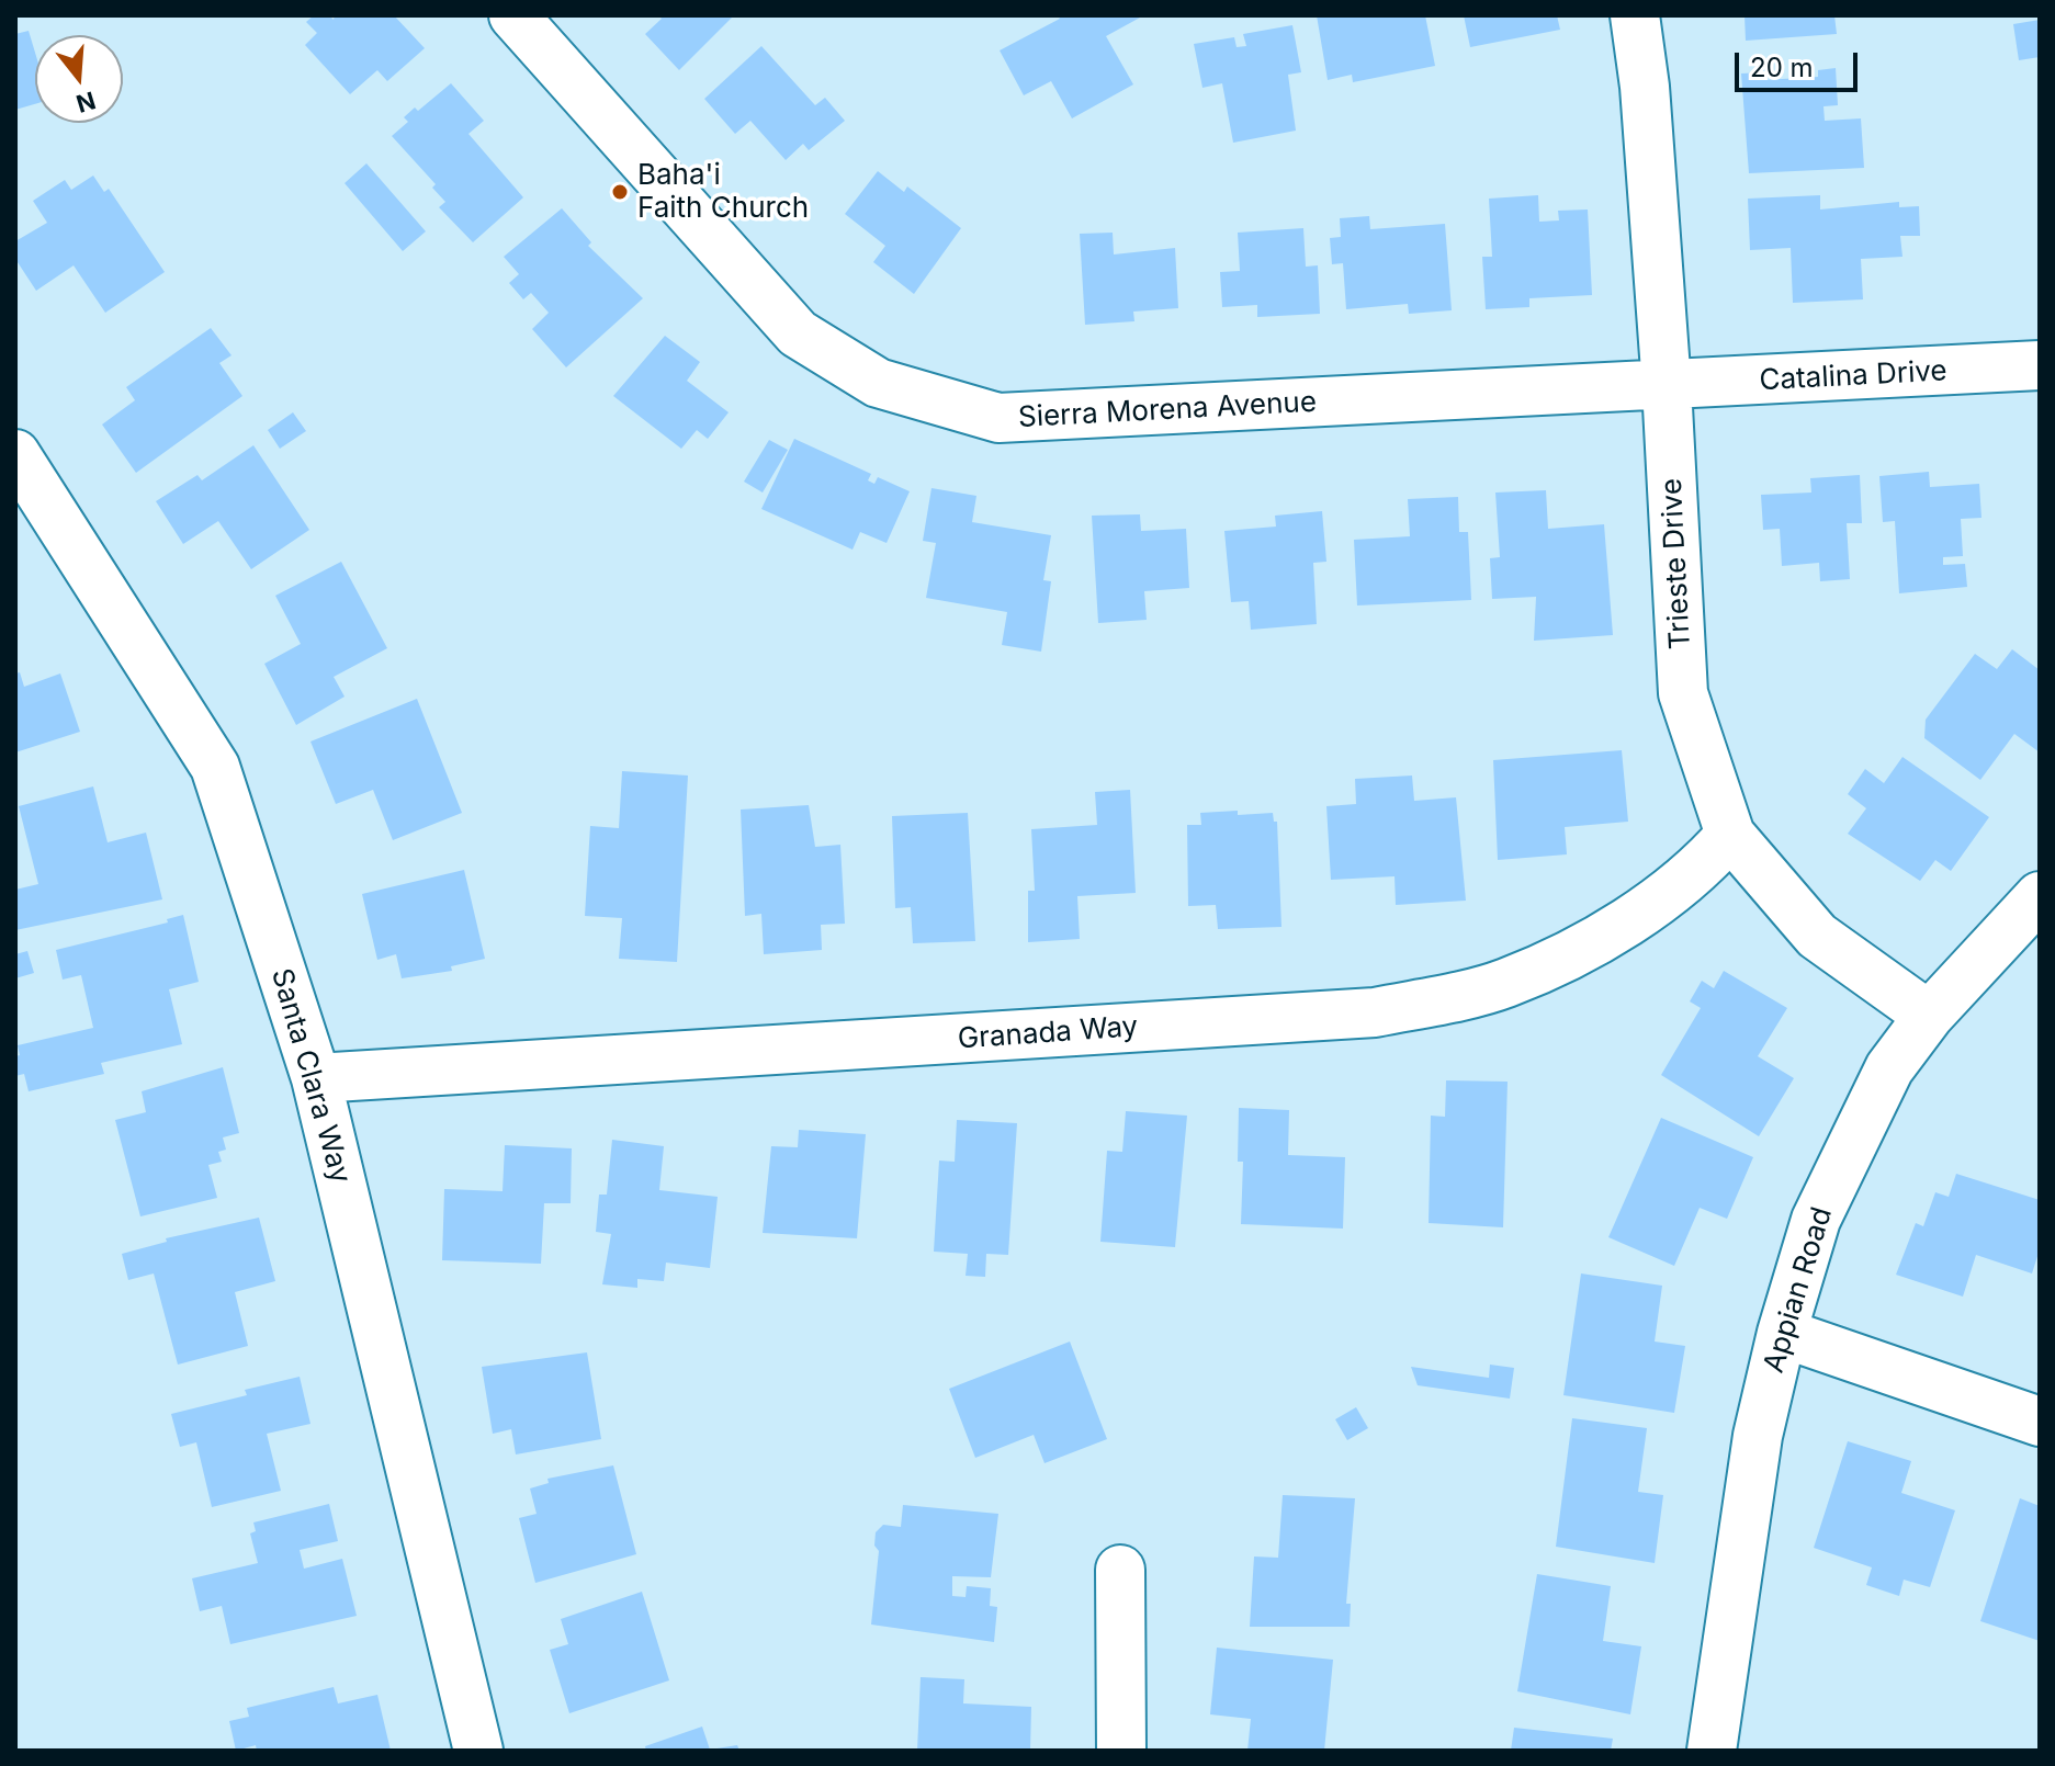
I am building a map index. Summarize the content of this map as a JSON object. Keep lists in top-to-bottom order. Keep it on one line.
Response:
{"streets":{"street":["Catalina Drive","Sierra Morena Avenue","Trieste Drive","Granada Way","Santa Clara Way","Appian Road"]},"crossings":[["Catalina Drive","Sierra Morena Avenue"],["Catalina Drive","Trieste Drive"],["Sierra Morena Avenue","Trieste Drive"],["Trieste Drive","Granada Way"],["Trieste Drive","Appian Road"],["Granada Way","Santa Clara Way"]],"places":["Baha'i Faith Church"],"scale_bar":"20 m","north":"bottom"}
